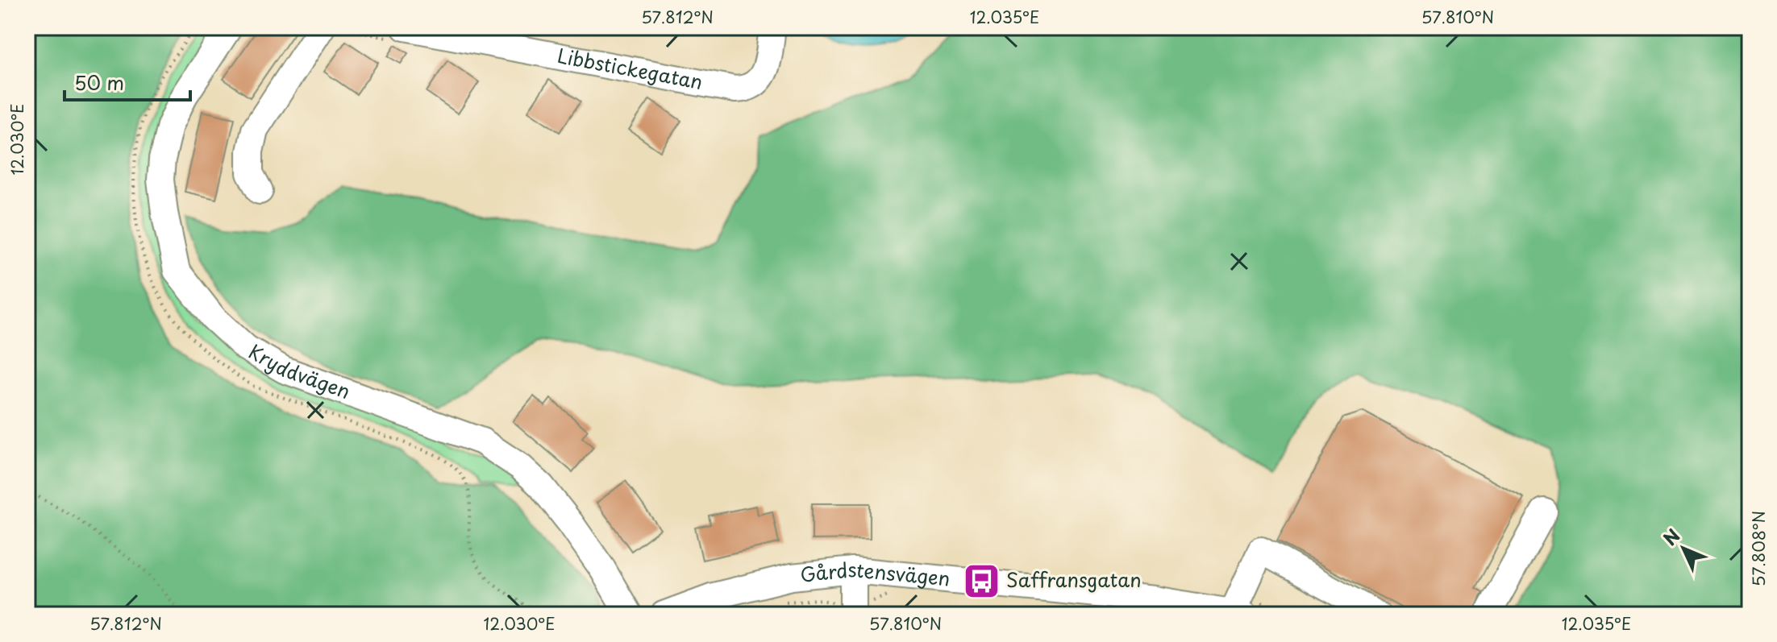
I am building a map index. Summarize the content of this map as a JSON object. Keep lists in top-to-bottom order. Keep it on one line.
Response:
{"streets":{"street":["Libbstickegatan","Kryddvägen","Gårdstensvägen"]},"places":{"bus stop":["Saffransgatan"]},"scale_bar":"50 m","north":"top left","coordinates":["57.812°N","12.035°E","57.810°N","12.030°E","57.808°N"]}
